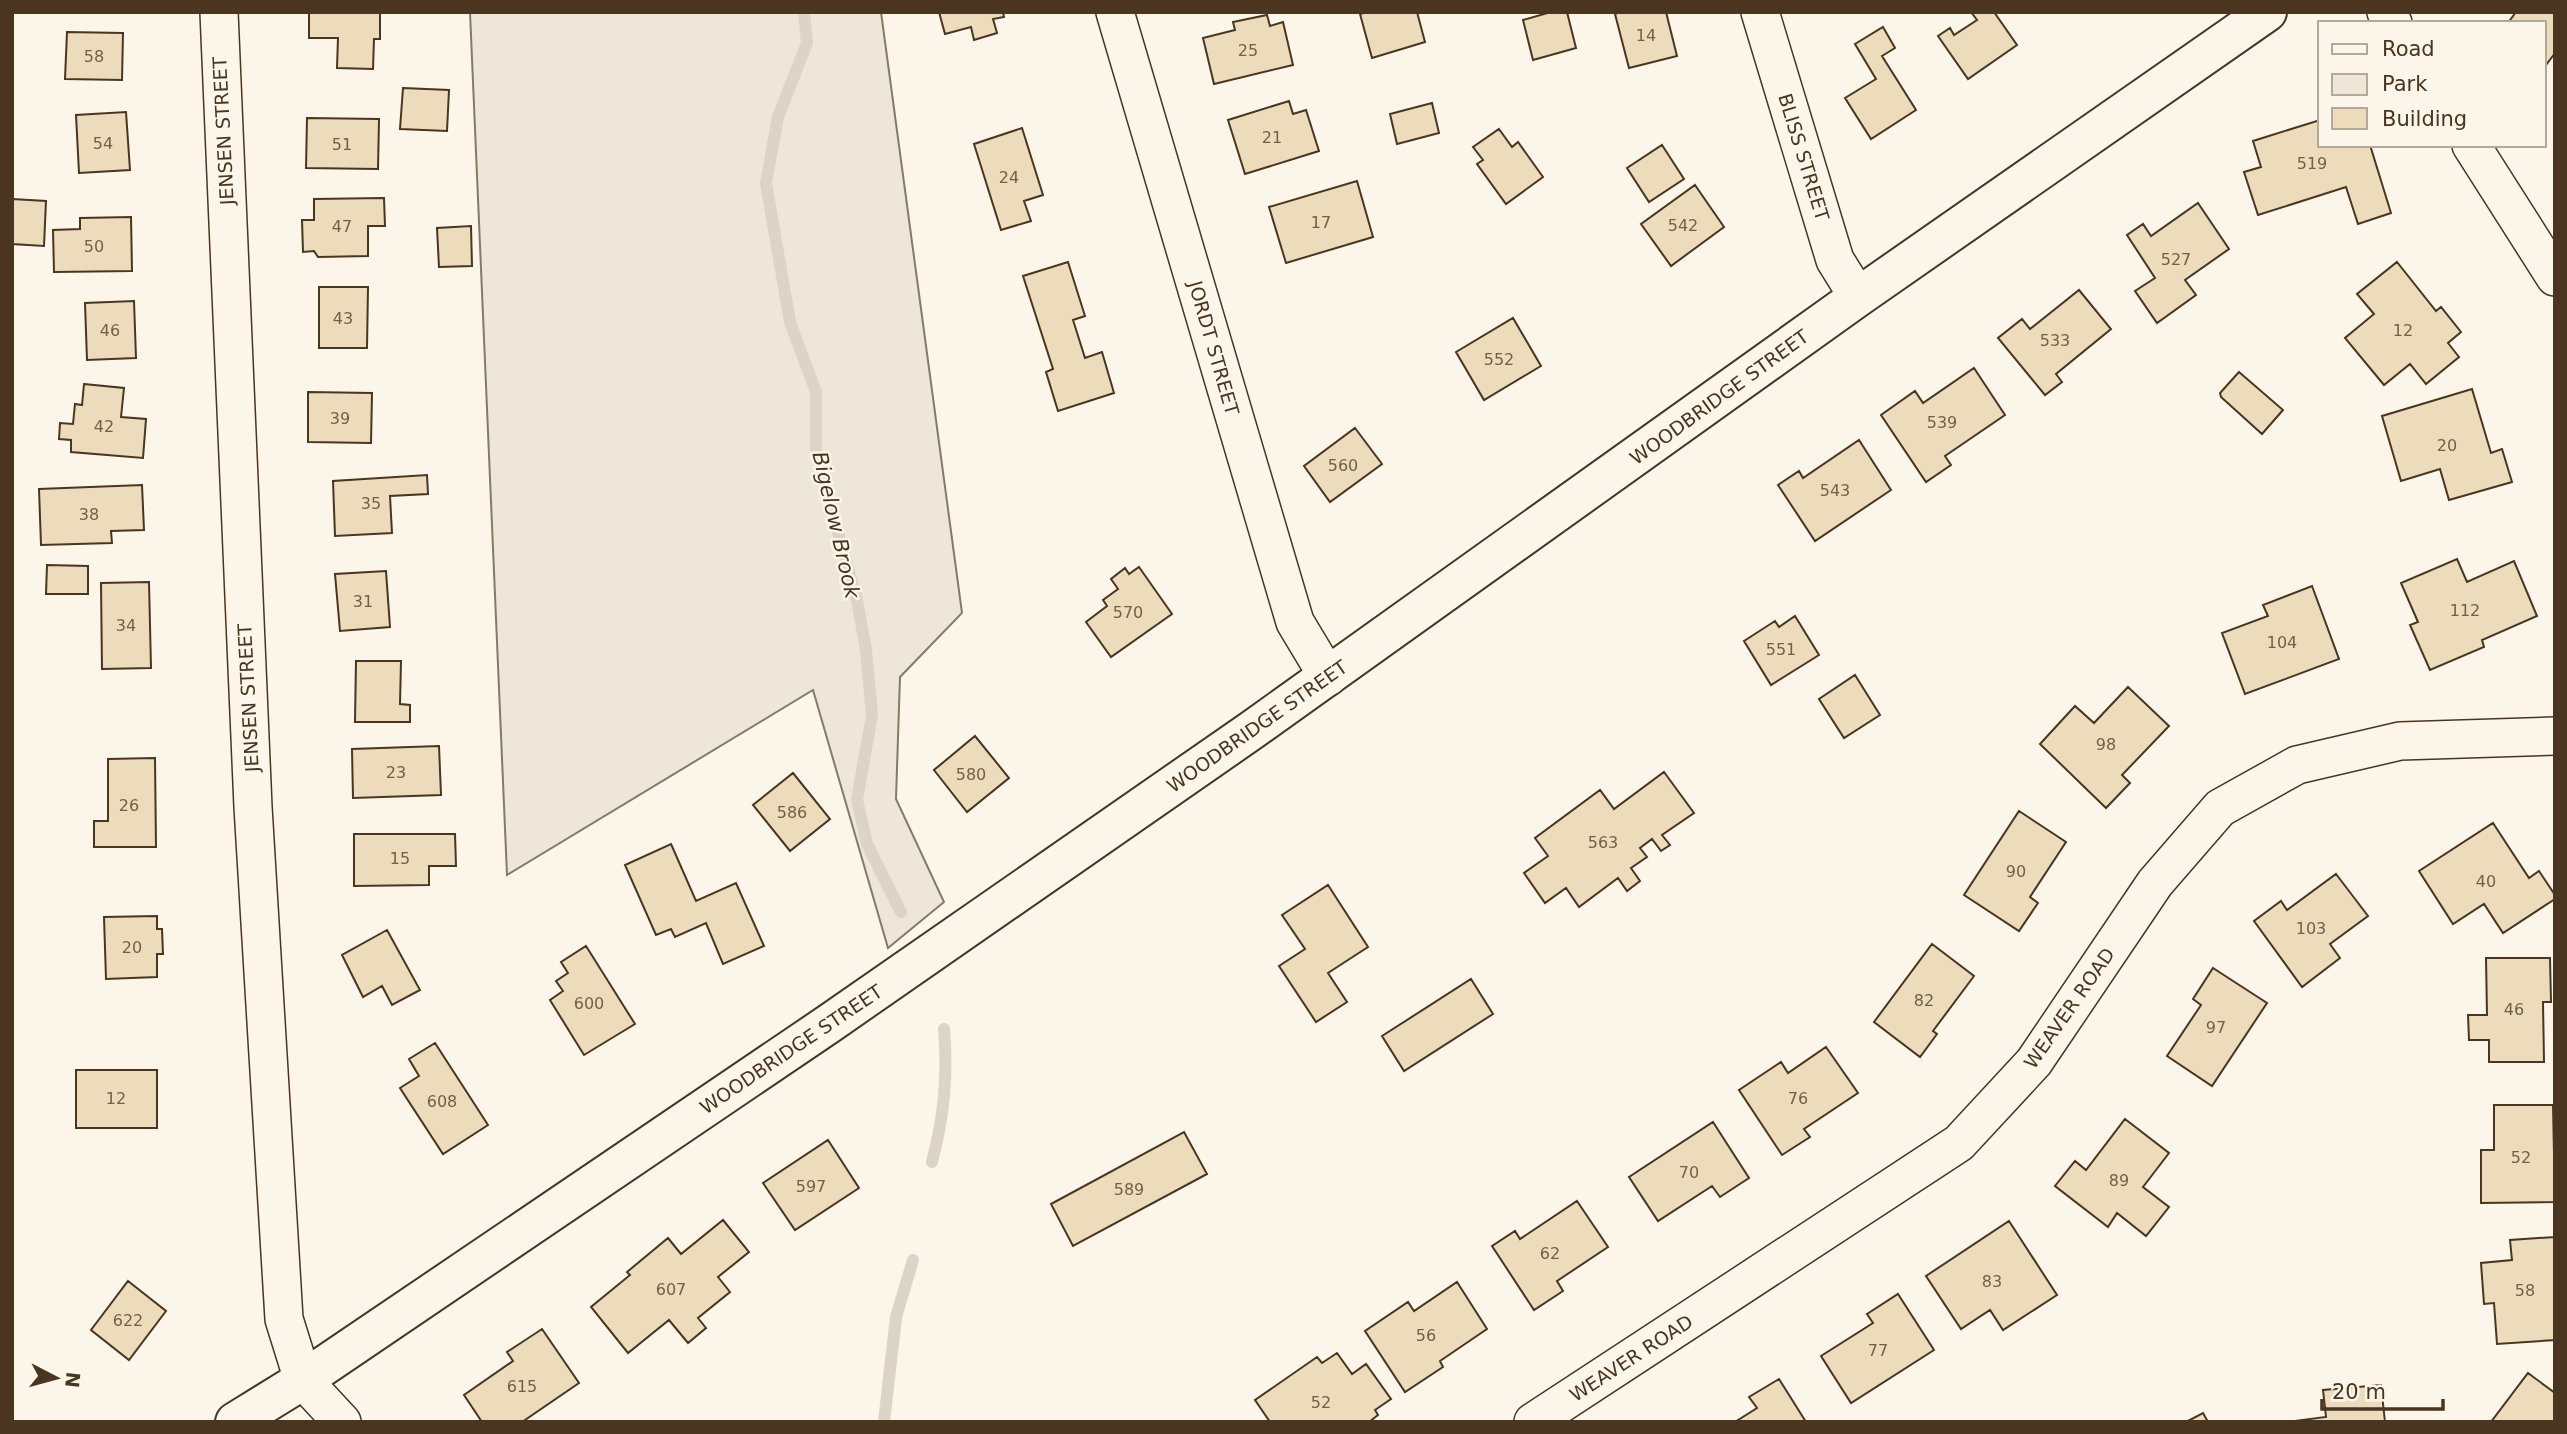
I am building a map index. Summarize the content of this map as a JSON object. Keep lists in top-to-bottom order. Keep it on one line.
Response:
{"streets":{"main road":["WOODBRIDGE STREET"],"street":["JENSEN STREET","BLISS STREET","JORDT STREET","WEAVER ROAD"]},"crossings":[["JENSEN STREET","WOODBRIDGE STREET"],["BLISS STREET","WOODBRIDGE STREET"],["JORDT STREET","WOODBRIDGE STREET"]],"water":["Bigelow Brook"],"house_numbers":["14","25","58","21","54","51","519","24","17","542","47","50","527","43","46","12","533","552","39","539","42","20","560","543","35","38","31","112","570","34","104","551","98","23","580","26","586","563","15","90","40","103","20","82","600","46","97","12","76","608","52","70","89","597","589","62","83","607","58","622","56","77","615","52"],"legend":["Road","Park","Building"],"scale_bar":"20 m","north":"right"}
